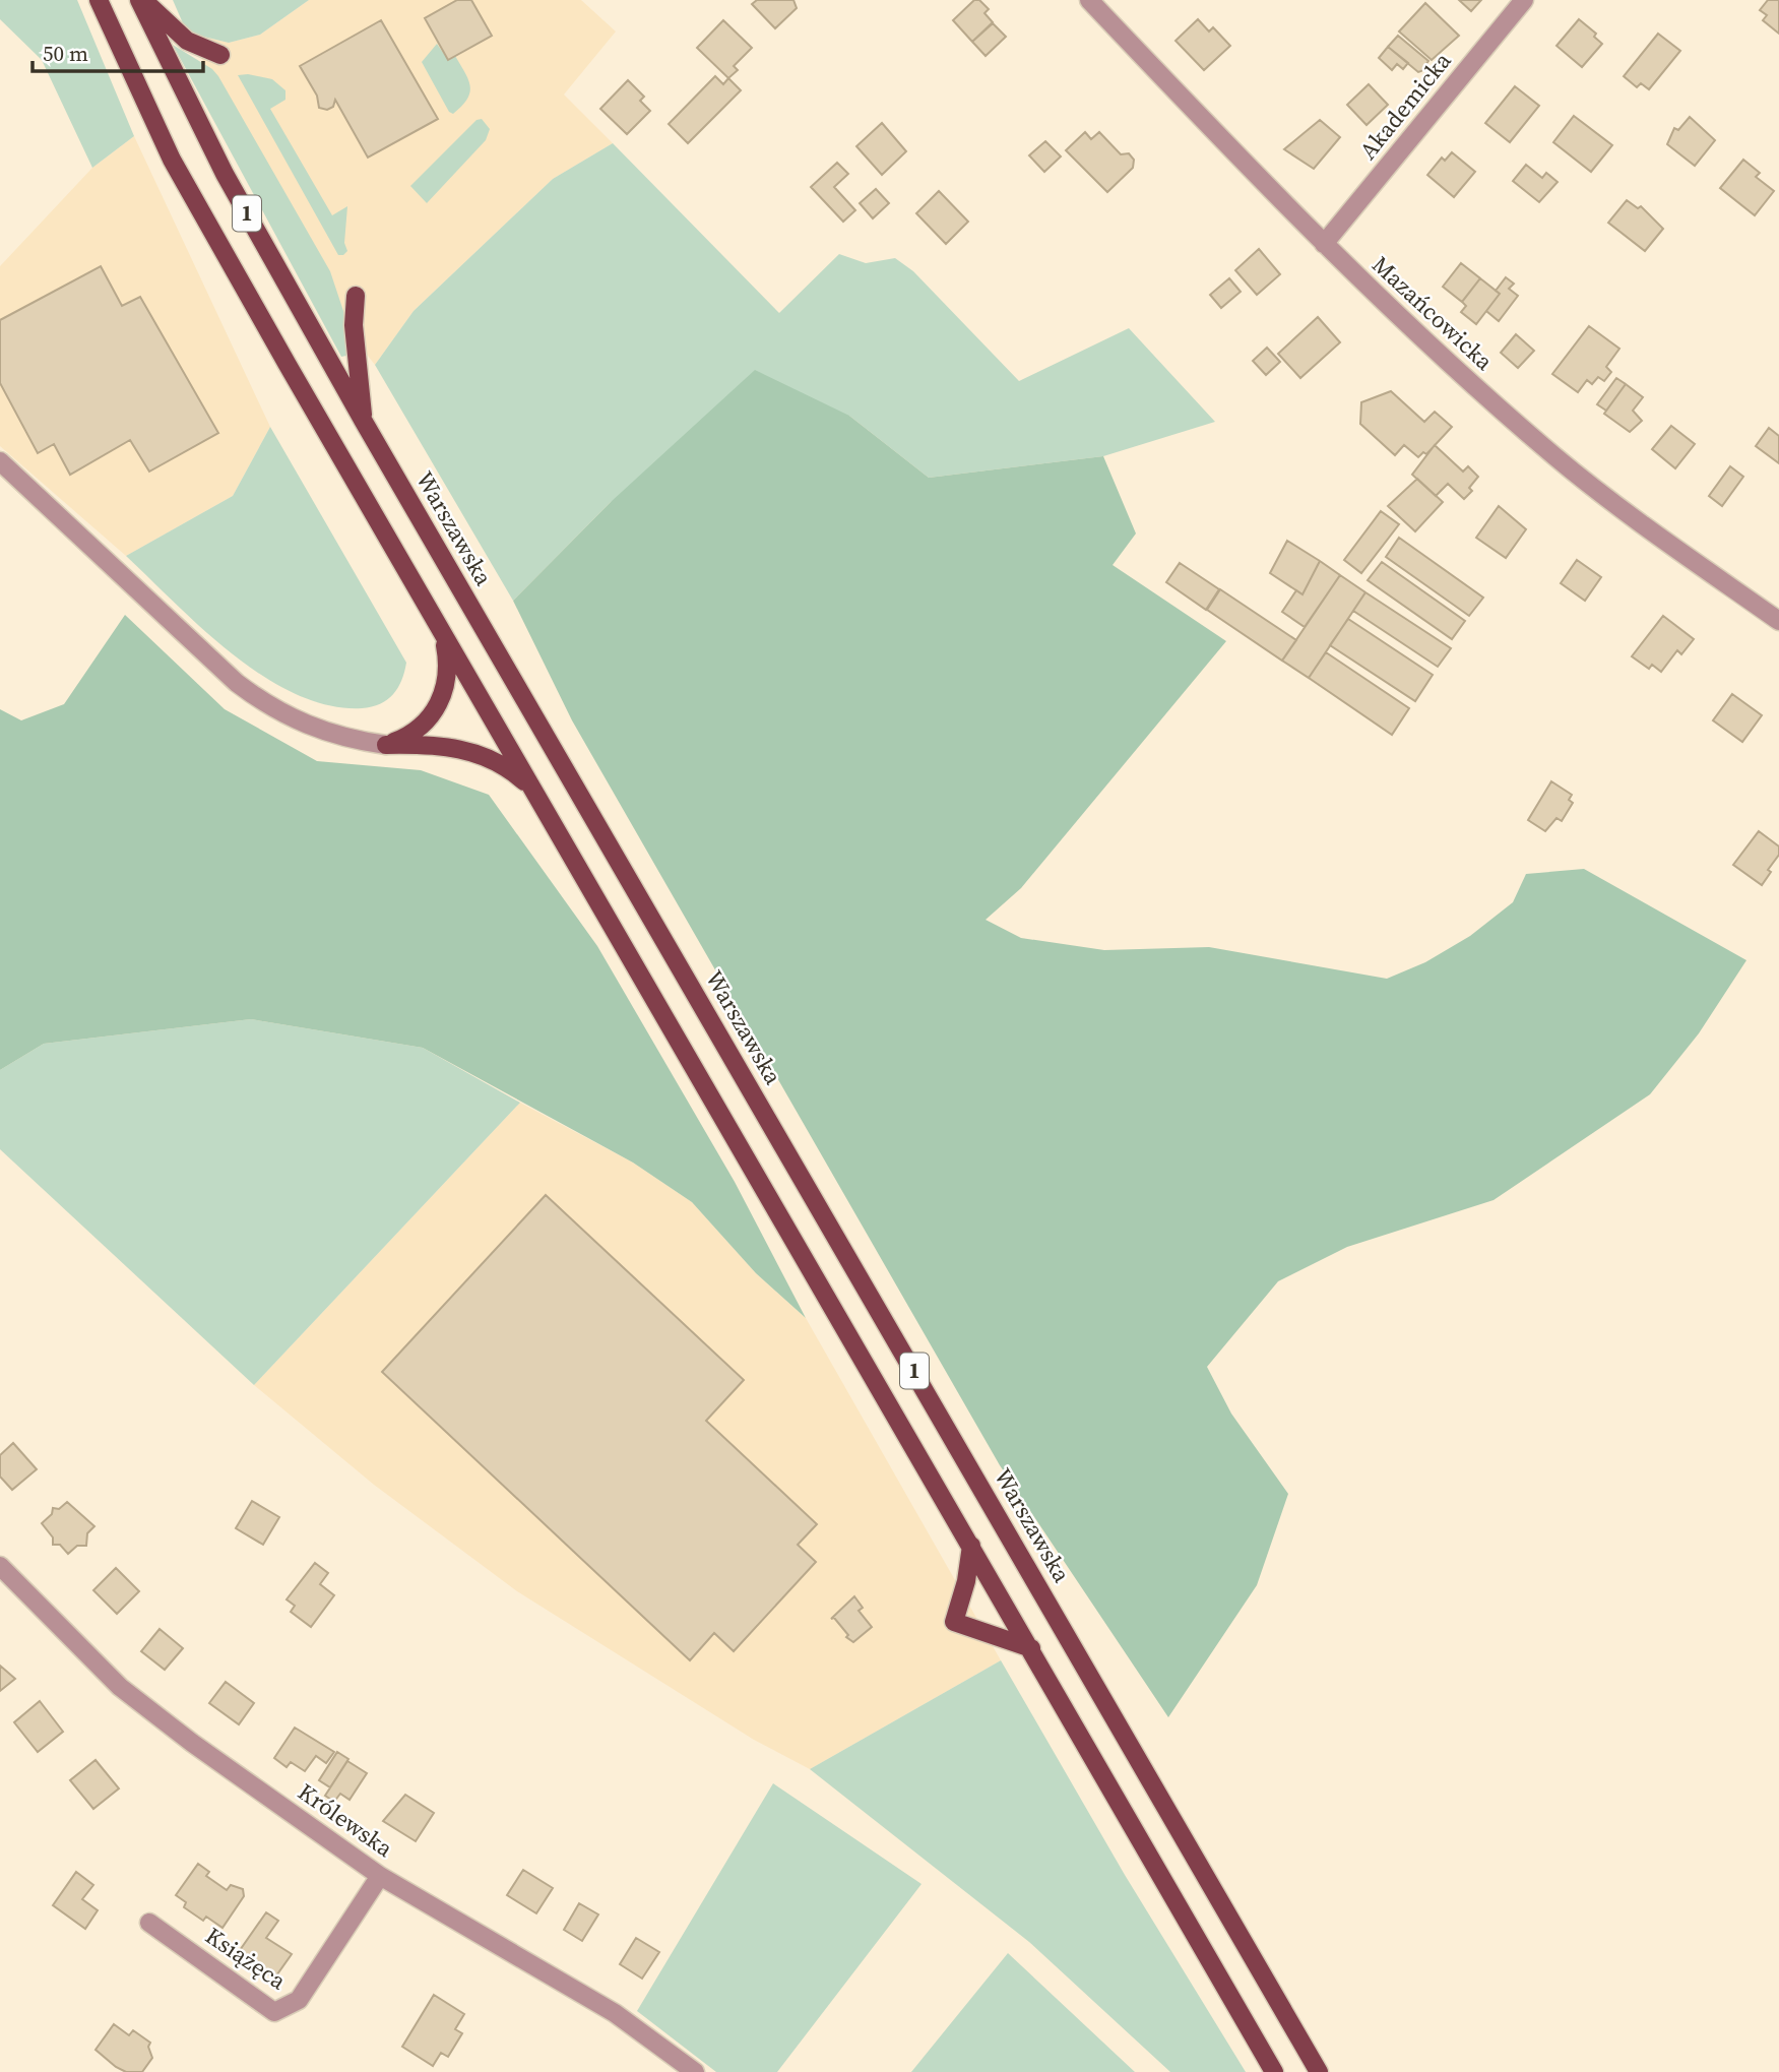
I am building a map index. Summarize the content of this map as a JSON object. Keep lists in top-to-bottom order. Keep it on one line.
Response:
{"streets":{"main road":["1","Warszawska"],"street":["Akademicka","Mazańcowicka","Królewska","Książęca"]},"crossings":[["Akademicka","Mazańcowicka"],["Królewska","Książęca"]],"scale_bar":"50 m"}
